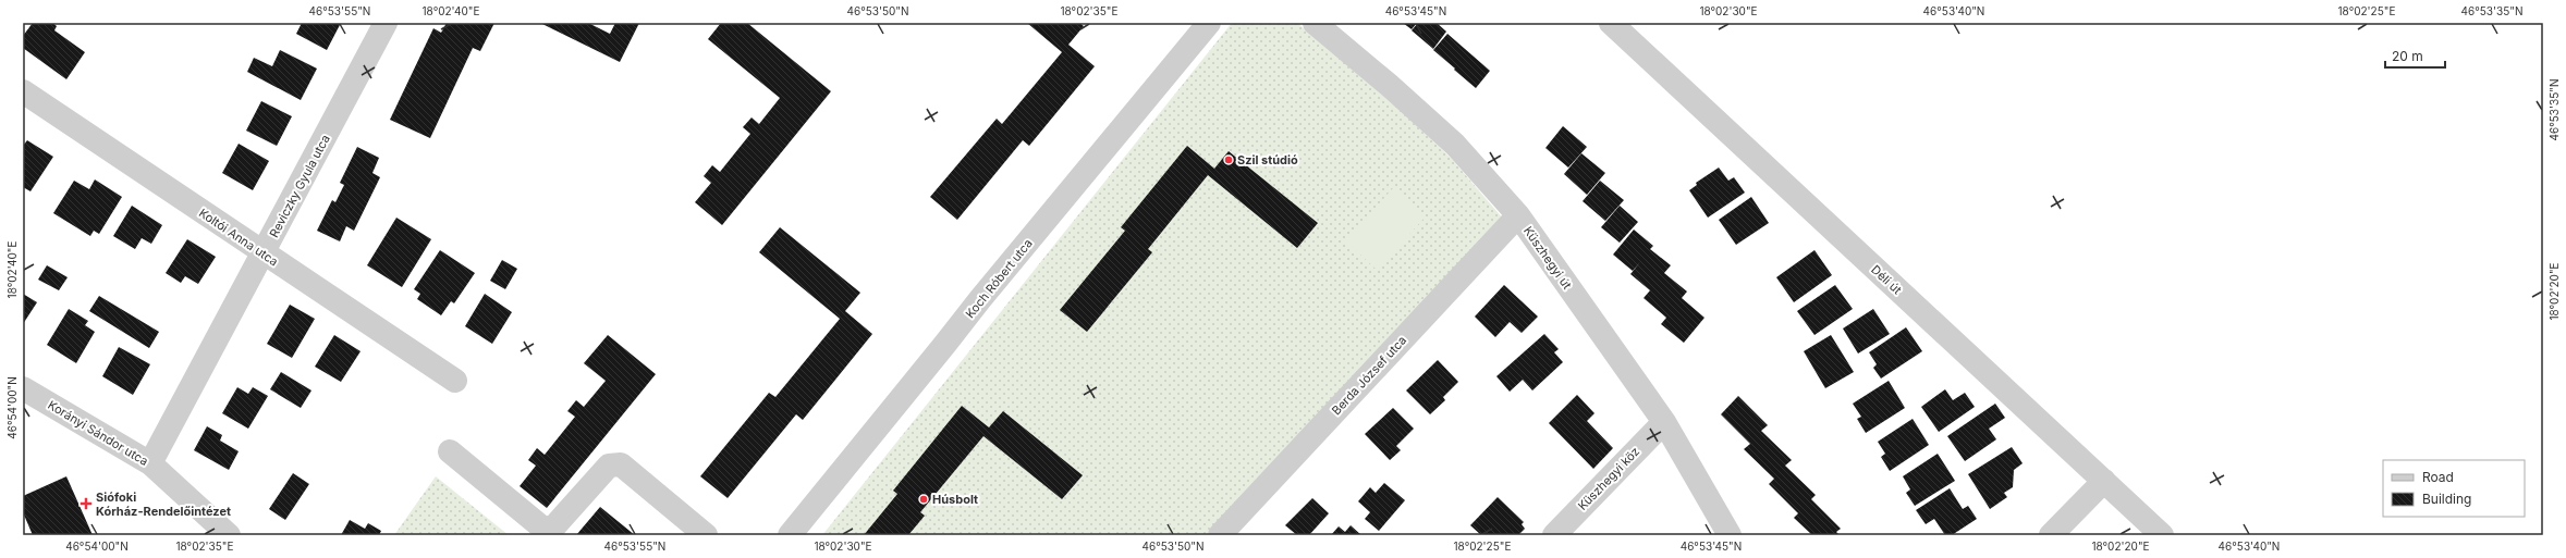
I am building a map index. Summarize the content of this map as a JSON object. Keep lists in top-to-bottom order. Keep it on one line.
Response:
{"streets":{"street":["Reviczky Gyula utca","Koltói Anna utca","Küszhegyi út","Koch Róbert utca","Déli út","Berda József utca","Korányi Sándor utca","Küszhegyi köz"]},"crossings":[["Reviczky Gyula utca","Koltói Anna utca"],["Reviczky Gyula utca","Korányi Sándor utca"],["Küszhegyi út","Berda József utca"],["Küszhegyi út","Küszhegyi köz"]],"places":{"other":["Szil stúdió","Húsbolt"],"health":["Siófoki Kórház-Rendelőintézet"]},"legend":["Road","Building"],"scale_bar":"20 m","coordinates":["46°53'55\"N","18°02'40\"E","46°53'50\"N","18°02'35\"E","46°53'45\"N","18°02'30\"E","46°53'40\"N","18°02'25\"E","46°53'35\"N","18°02'20\"E","46°54'00\"N"]}
